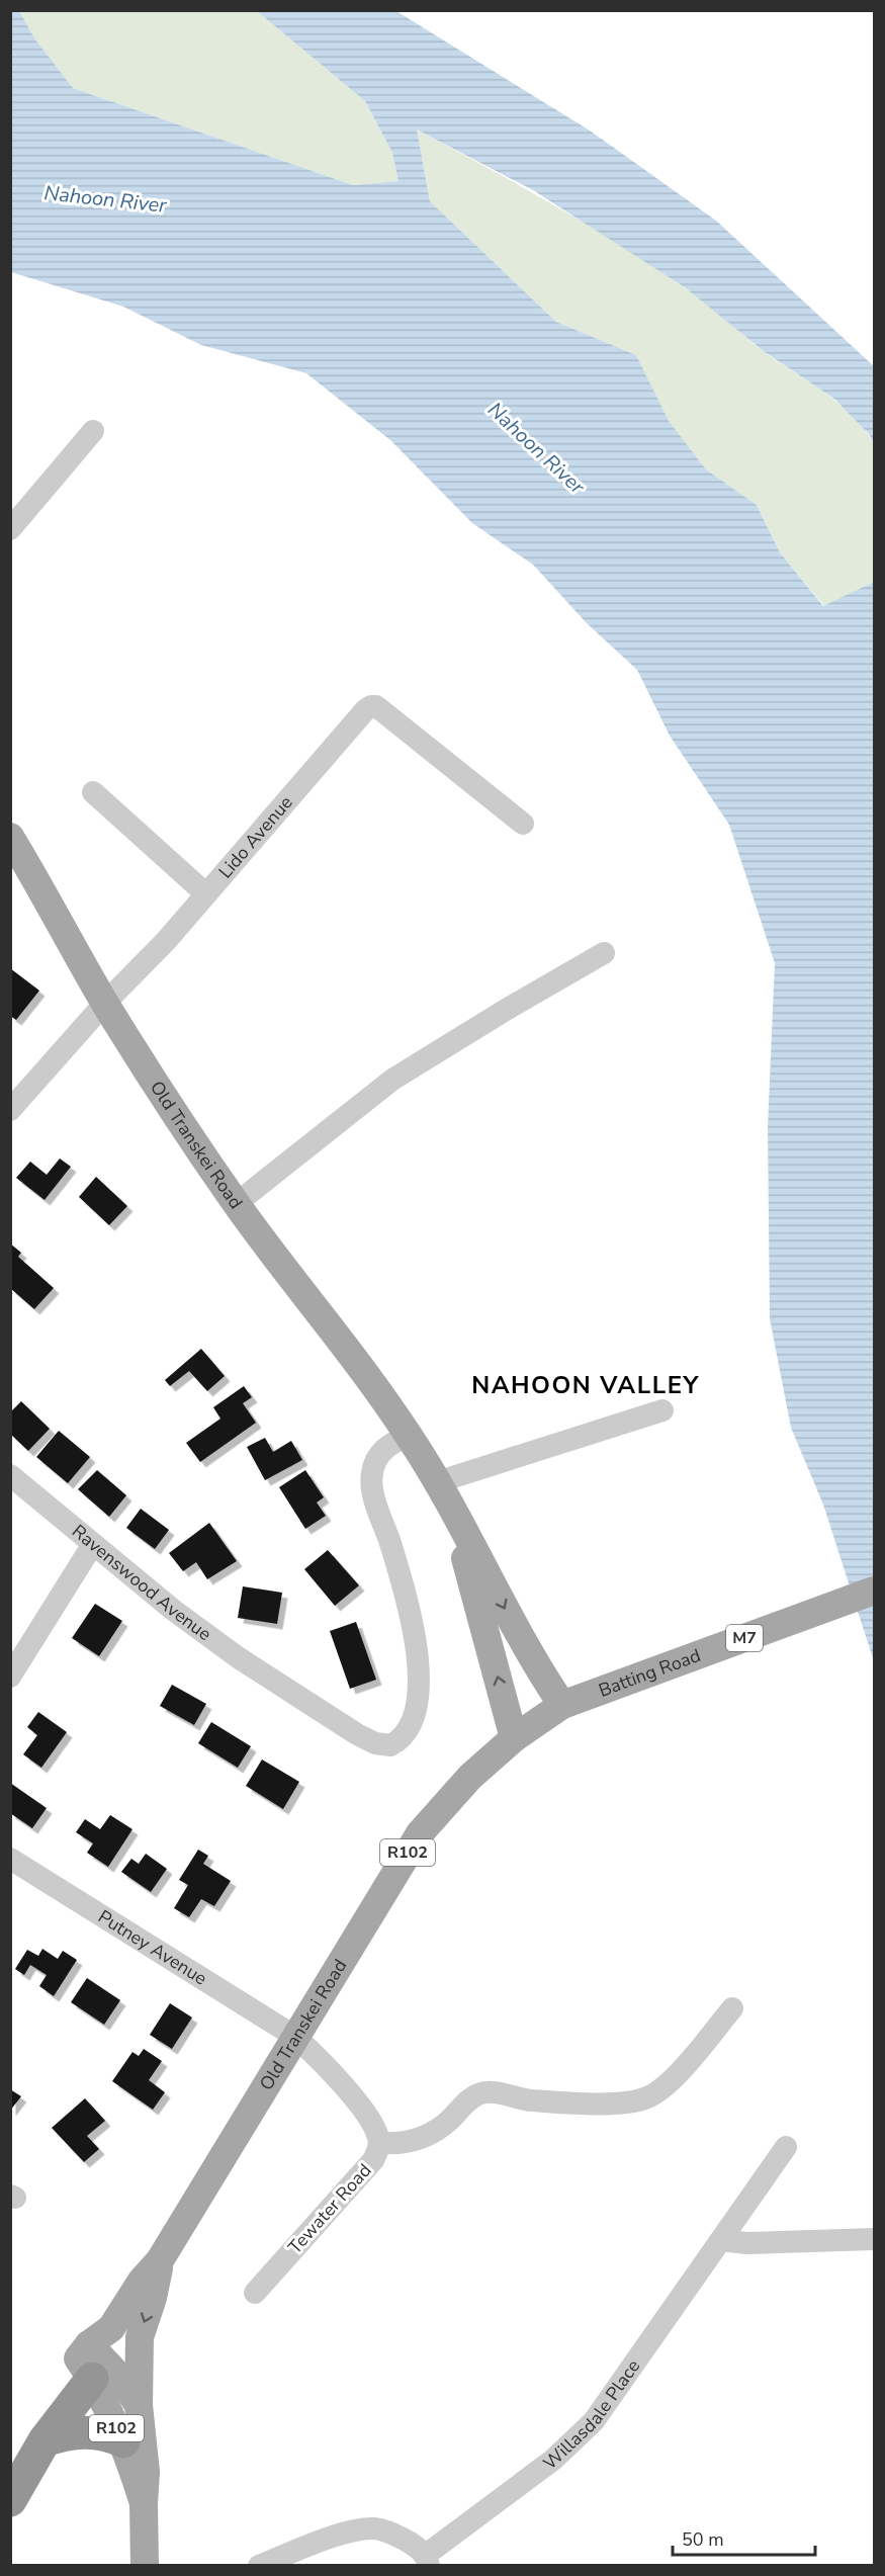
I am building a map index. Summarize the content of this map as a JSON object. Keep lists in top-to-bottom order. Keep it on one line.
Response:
{"streets":{"main road":["Old Transkei Road","M7","Batting Road","R102"],"street":["Lido Avenue","Ravenswood Avenue","Putney Avenue","Tewater Road","Willasdale Place"]},"crossings":[["Lido Avenue","Old Transkei Road"],["Old Transkei Road","Ravenswood Avenue"],["Old Transkei Road","Batting Road"],["Old Transkei Road","R102"],["Old Transkei Road","Putney Avenue"],["Old Transkei Road","Tewater Road"],["Putney Avenue","Tewater Road"]],"districts":["NAHOON VALLEY"],"water":["Nahoon River"],"scale_bar":"50 m"}
